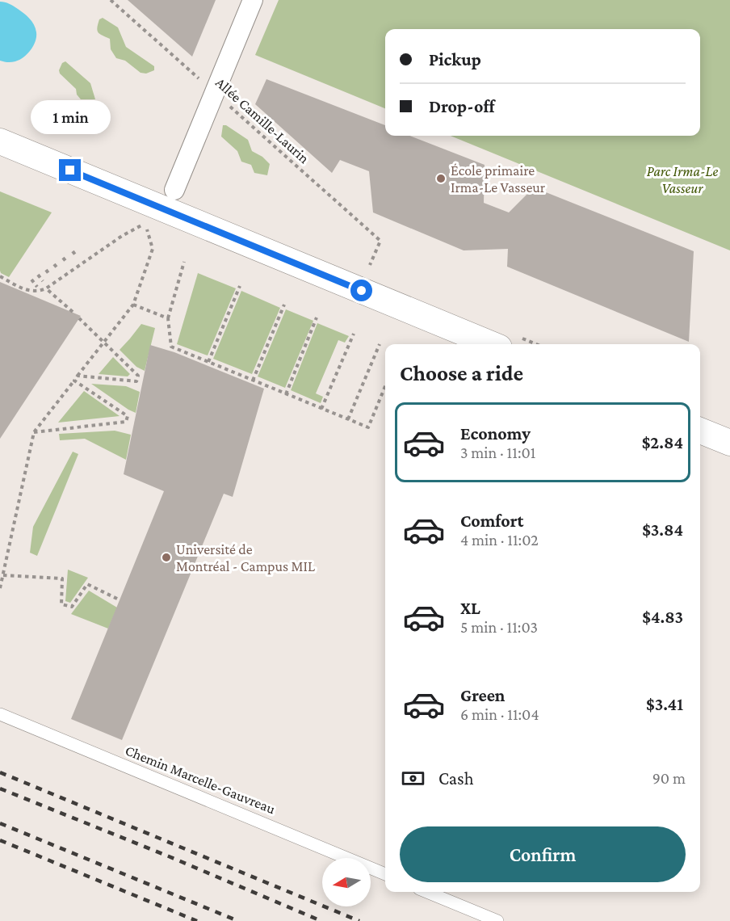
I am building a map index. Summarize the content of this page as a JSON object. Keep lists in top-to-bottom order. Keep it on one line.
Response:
{"streets":{"lane":["Chemin Marcelle-Gauvreau"],"path":["Allée Camille-Laurin"]},"parks":["Parc Irma-Le Vasseur"],"places":["École primaire Irma-Le Vasseur","Université de Montréal - Campus MIL"],"north":"left","page":{"banner":["Pickup","Drop-off"],"bubble":"1 min","heading":"Choose a ride","list":[{"name":"Economy","note":"3 min · 11:01","value":"$2.84"},{"name":"Comfort","note":"4 min · 11:02","value":"$3.84"},{"name":"XL","note":"5 min · 11:03","value":"$4.83"},{"name":"Green","note":"6 min · 11:04","value":"$3.41"}],"pay":["Cash","90 m"],"buttons":"Confirm"}}
